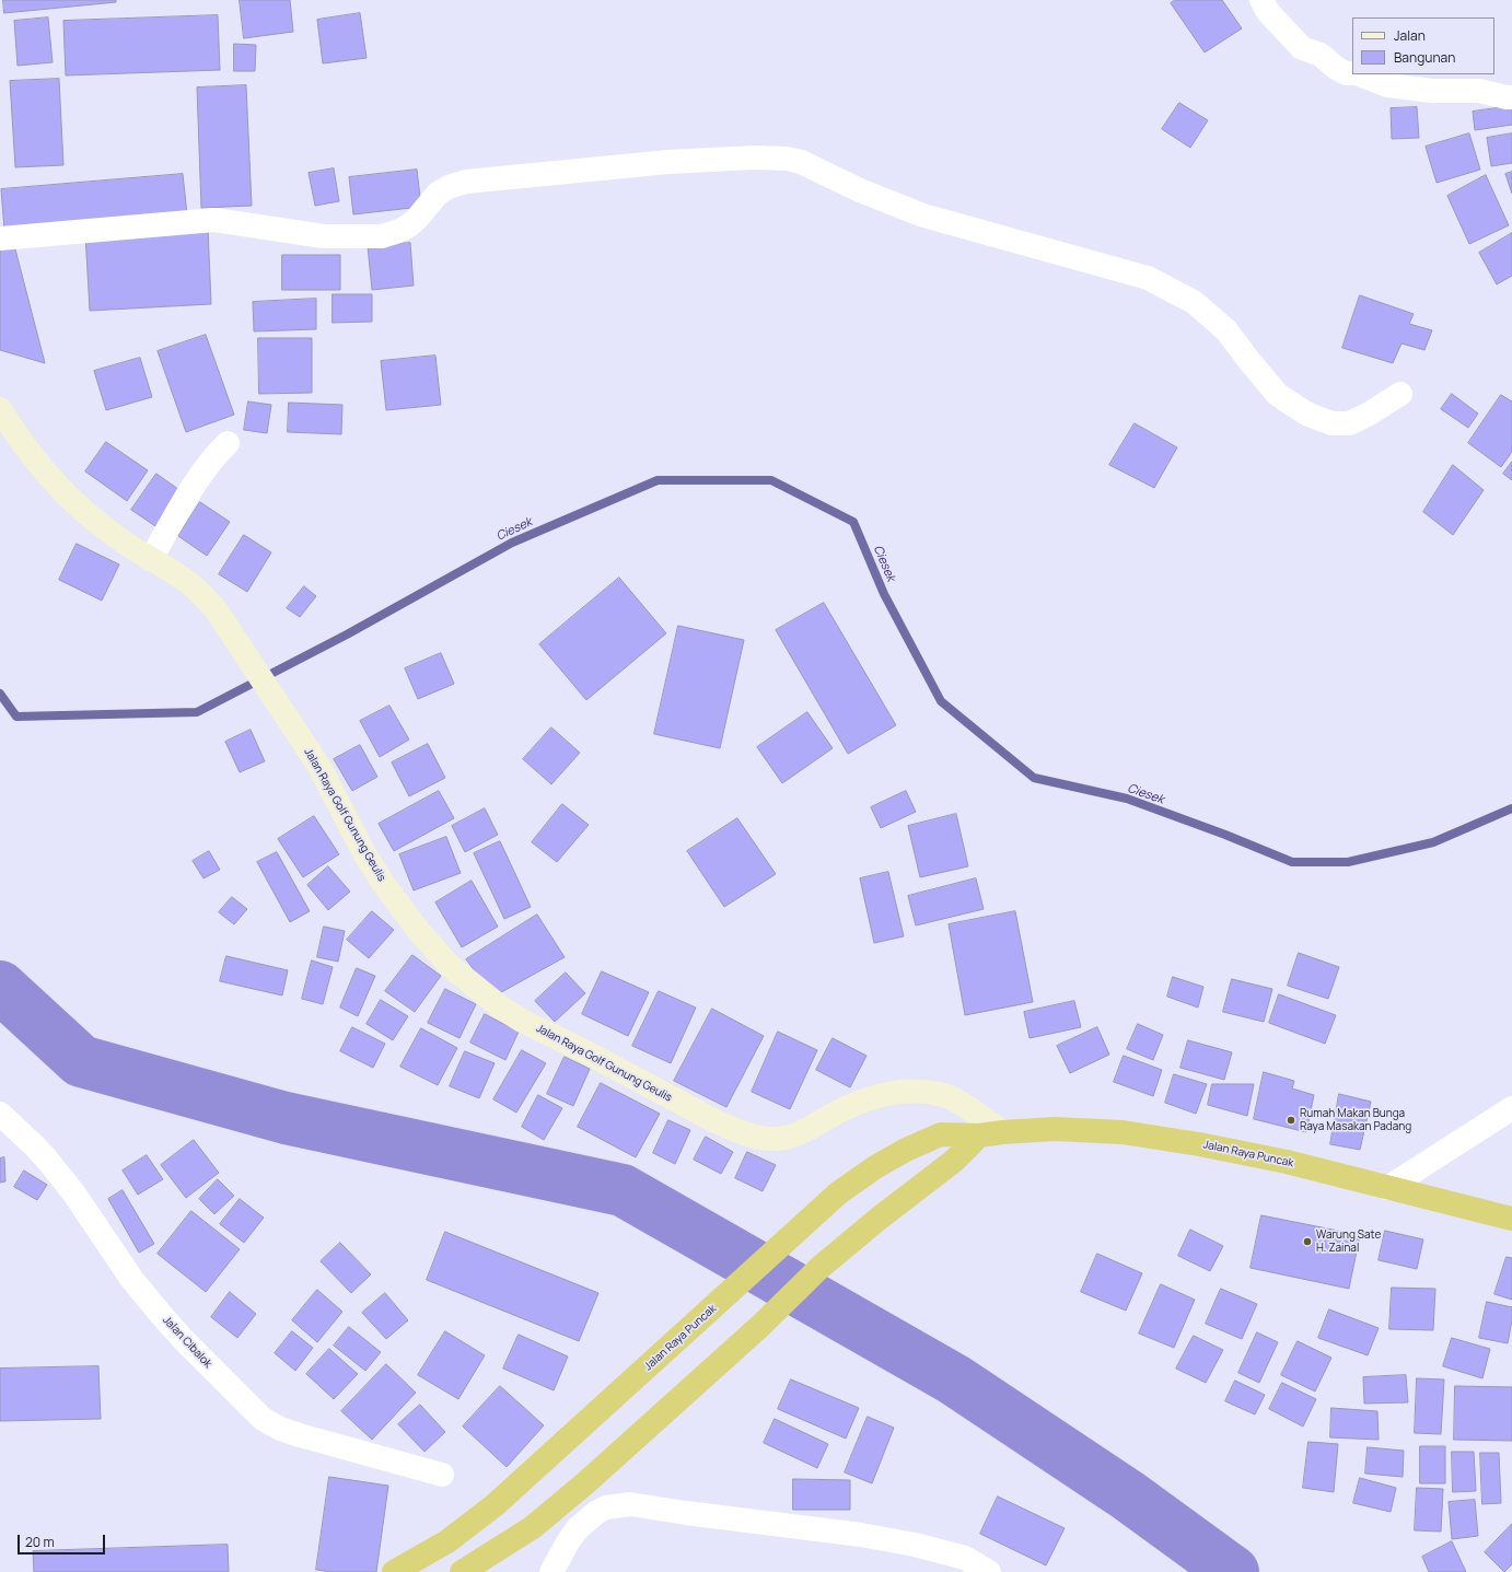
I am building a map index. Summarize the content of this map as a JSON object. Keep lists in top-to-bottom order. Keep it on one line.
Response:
{"streets":{"highway":["Jalan Raya Puncak"],"main road":["Jalan Raya Golf Gunung Geulis"],"street":["Jalan Cibalok"]},"crossings":[["Jalan Raya Golf Gunung Geulis","Jalan Raya Puncak"]],"water":["Ciesek"],"places":["Rumah Makan Bunga Raya Masakan Padang","Warung Sate H. Zainal"],"legend":["Jalan","Bangunan"],"scale_bar":"20 m"}
